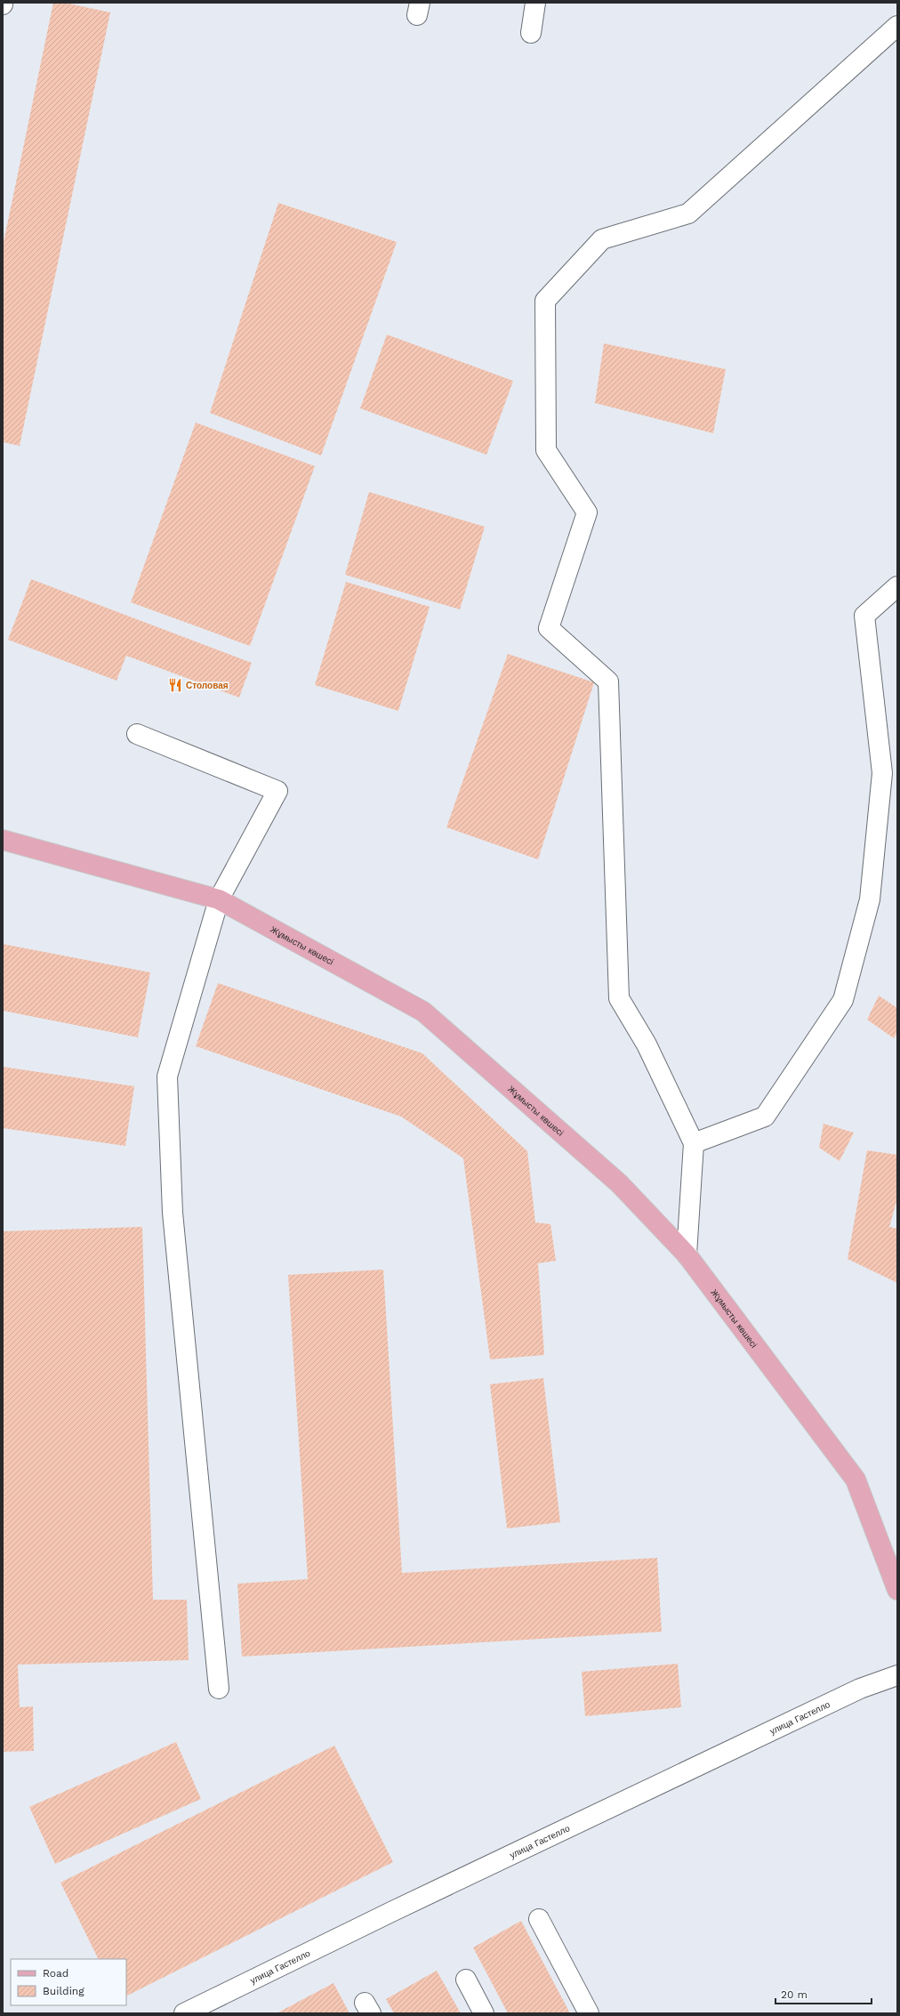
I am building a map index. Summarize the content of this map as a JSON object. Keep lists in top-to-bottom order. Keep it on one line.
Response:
{"streets":{"main road":["Жұмысты көшесі"],"street":["улица Гастелло"]},"places":{"restaurant":["Столовая"]},"legend":["Road","Building"],"scale_bar":"20 m"}
